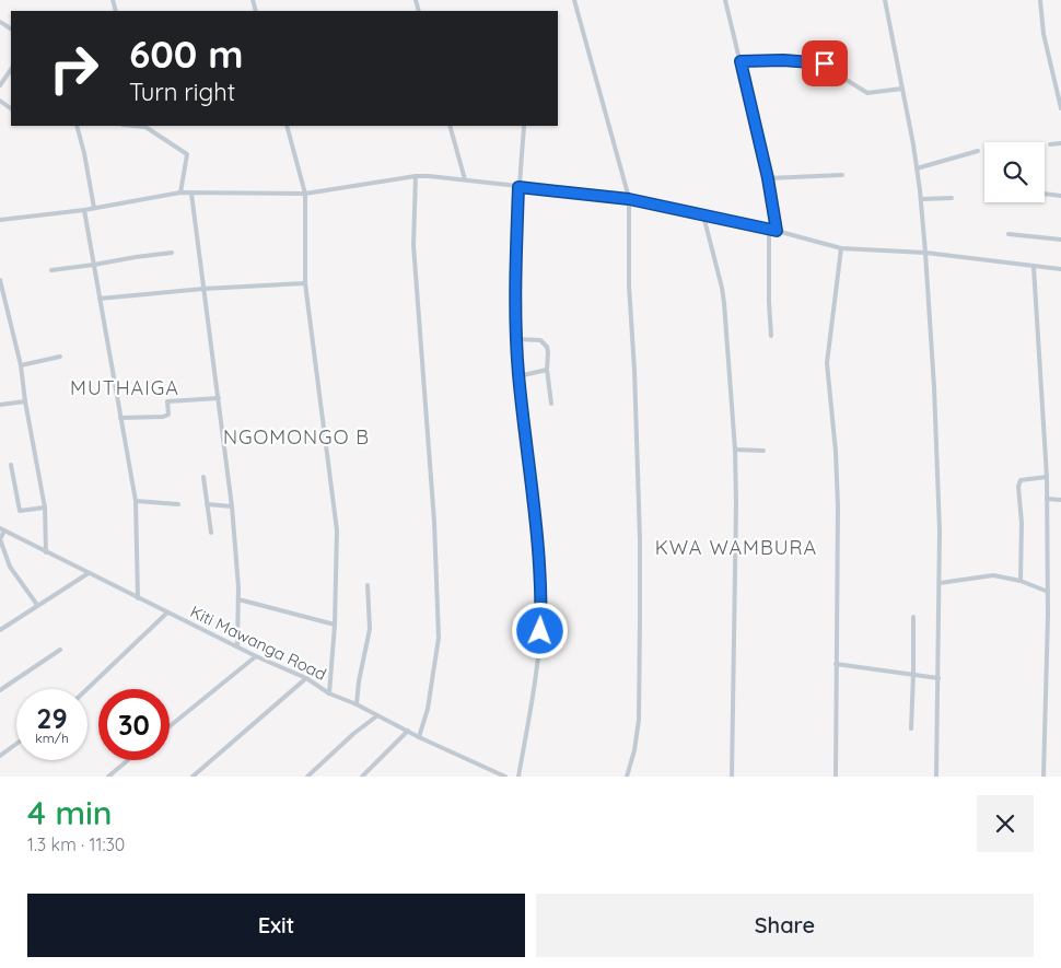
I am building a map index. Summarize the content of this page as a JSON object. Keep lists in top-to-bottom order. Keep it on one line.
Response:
{"streets":{"street":["Kiti Mawanga Road"]},"districts":["MUTHAIGA","NGOMONGO B","KWA WAMBURA"],"page":{"turn":["600 m","Turn right"],"speed":"29 km/h","limit":"30","heading":["4 min","1.3 km · 11:30"],"buttons":["Exit","Share"]}}
